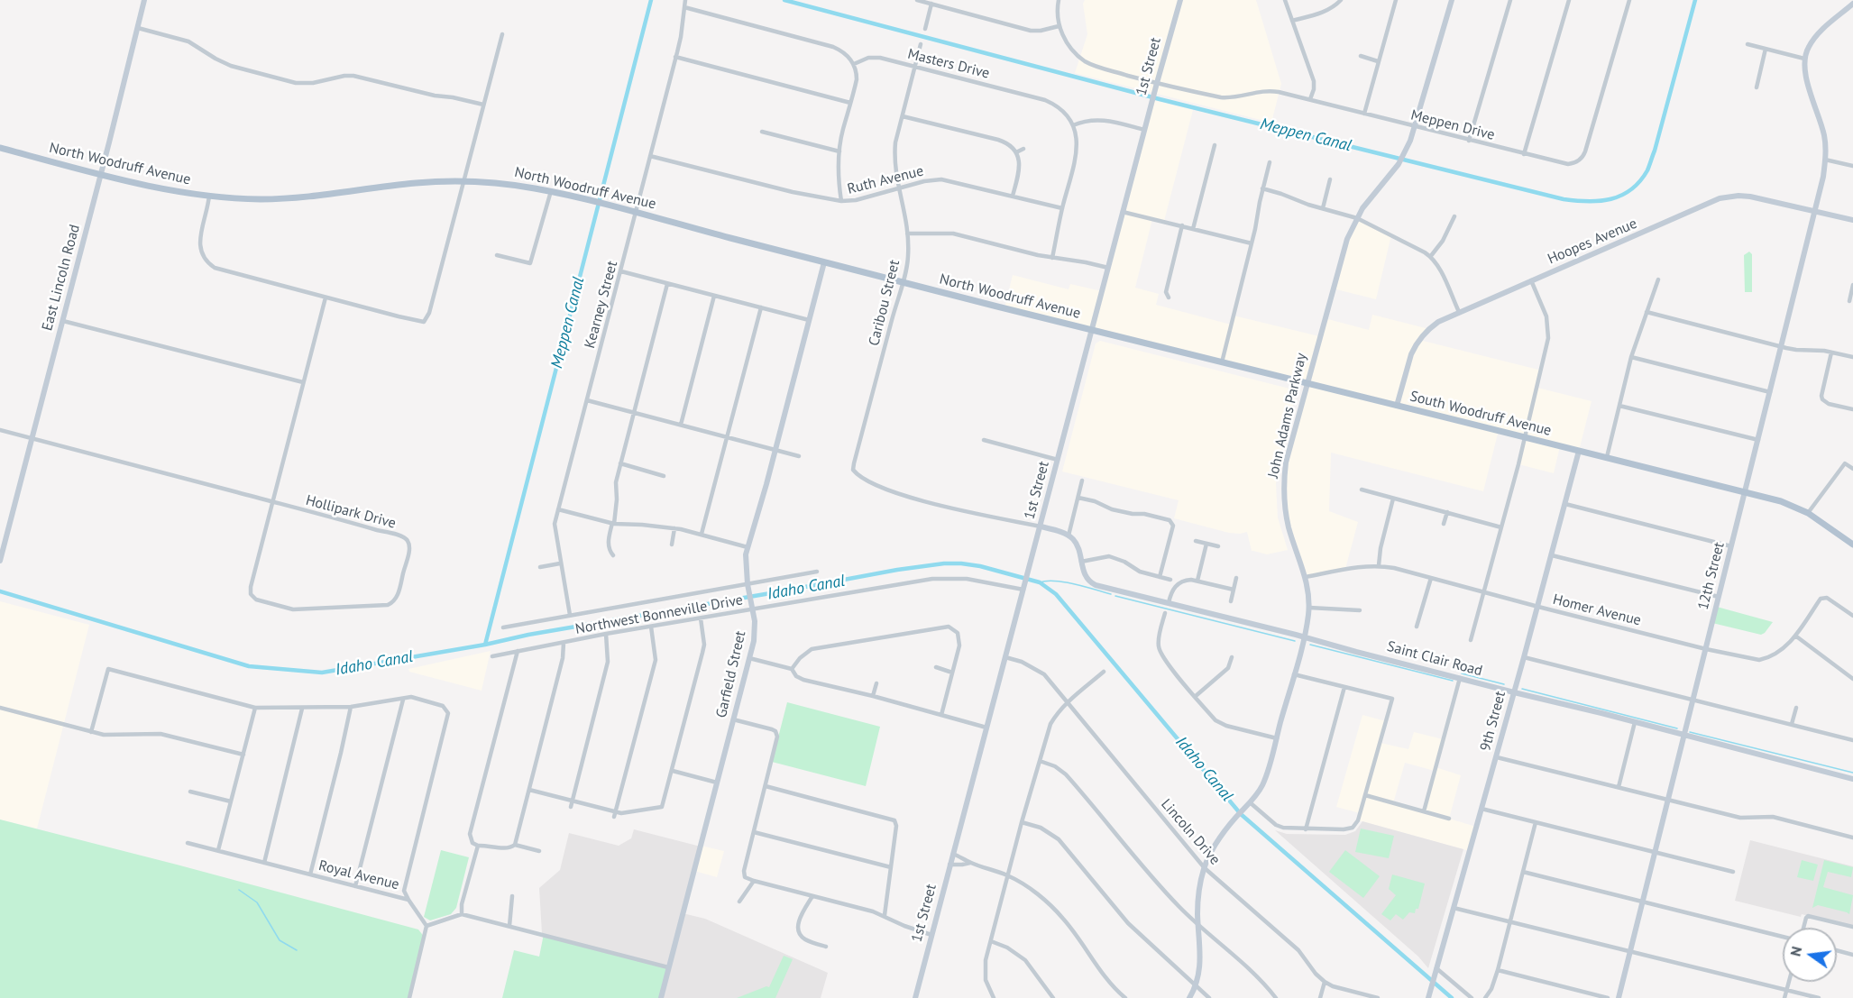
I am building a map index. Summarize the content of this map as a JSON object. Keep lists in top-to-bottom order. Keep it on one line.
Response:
{"streets":{"main road":["North Woodruff Avenue","South Woodruff Avenue"],"street":["Masters Drive","1st Street","Meppen Drive","Ruth Avenue","Hoopes Avenue","East Lincoln Road","Caribou Street","Kearney Street","John Adams Parkway","Hollipark Drive","12th Street","Homer Avenue","Northwest Bonneville Drive","Saint Clair Road","Garfield Street","9th Street","Lincoln Drive","Royal Avenue"]},"crossings":[["Masters Drive","Caribou Street"],["1st Street","Meppen Drive"],["1st Street","North Woodruff Avenue"],["1st Street","Caribou Street"],["1st Street","South Woodruff Avenue"],["1st Street","Northwest Bonneville Drive"],["1st Street","Lincoln Drive"],["Meppen Drive","John Adams Parkway"],["North Woodruff Avenue","East Lincoln Road"],["North Woodruff Avenue","Caribou Street"],["North Woodruff Avenue","Kearney Street"],["North Woodruff Avenue","South Woodruff Avenue"],["North Woodruff Avenue","Garfield Street"],["Ruth Avenue","Caribou Street"],["Ruth Avenue","Kearney Street"],["Hoopes Avenue","South Woodruff Avenue"],["Hoopes Avenue","12th Street"],["East Lincoln Road","Hollipark Drive"],["South Woodruff Avenue","John Adams Parkway"],["South Woodruff Avenue","12th Street"],["South Woodruff Avenue","9th Street"],["John Adams Parkway","Homer Avenue"],["John Adams Parkway","Saint Clair Road"],["John Adams Parkway","Lincoln Drive"],["12th Street","Homer Avenue"],["12th Street","Saint Clair Road"],["Homer Avenue","9th Street"],["Northwest Bonneville Drive","Garfield Street"],["Saint Clair Road","9th Street"]],"water":["Meppen Canal","Idaho Canal"],"north":"left"}
